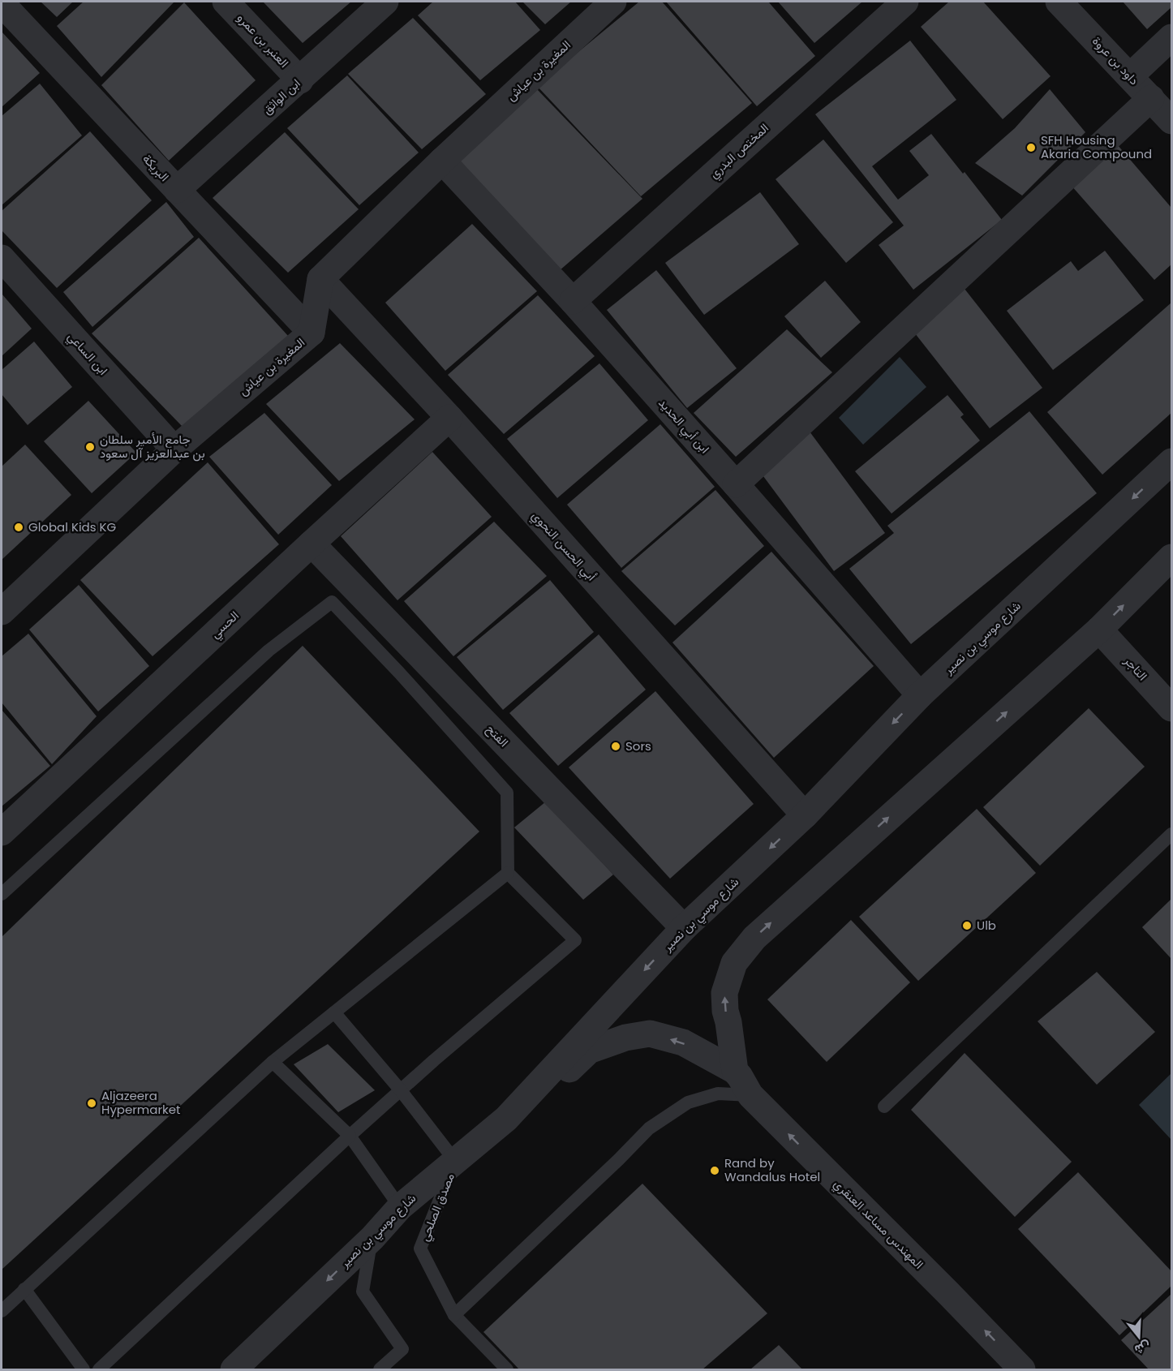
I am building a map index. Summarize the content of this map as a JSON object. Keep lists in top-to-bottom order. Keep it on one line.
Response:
{"streets":{"street":["العنبر بن عمرو","داود بن عروة","المغيرة بن عياش","ابن الواثق","المختص البدري","البريكة","ابن الساعي","ابن أبي الحديد","أبي الحسن النحوي","الحسي","شارع موسي بن نصير","التاجر","الفتح","المهندس مساعد العنقري"],"lane":["مصدق الصلحي"]},"crossings":[["العنبر بن عمرو","ابن الواثق"],["المغيرة بن عياش","البريكة"],["المغيرة بن عياش","ابن الساعي"],["المغيرة بن عياش","ابن أبي الحديد"],["المغيرة بن عياش","أبي الحسن النحوي"],["ابن الواثق","البريكة"],["المختص البدري","ابن أبي الحديد"],["ابن أبي الحديد","شارع موسي بن نصير"],["أبي الحسن النحوي","الحسي"],["أبي الحسن النحوي","شارع موسي بن نصير"],["الحسي","الفتح"],["شارع موسي بن نصير","الفتح"],["شارع موسي بن نصير","مصدق الصلحي"],["التاجر","المهندس مساعد العنقري"]],"one_way":["شارع موسي بن نصير"],"places":["SFH Housing Akaria Compound","جامع الأمير سلطان بن عبدالعزيز آل سعود","Global Kids KG","Sors","Ulb","Aljazeera Hypermarket","Rand by Wandalus Hotel"],"north":"bottom"}
